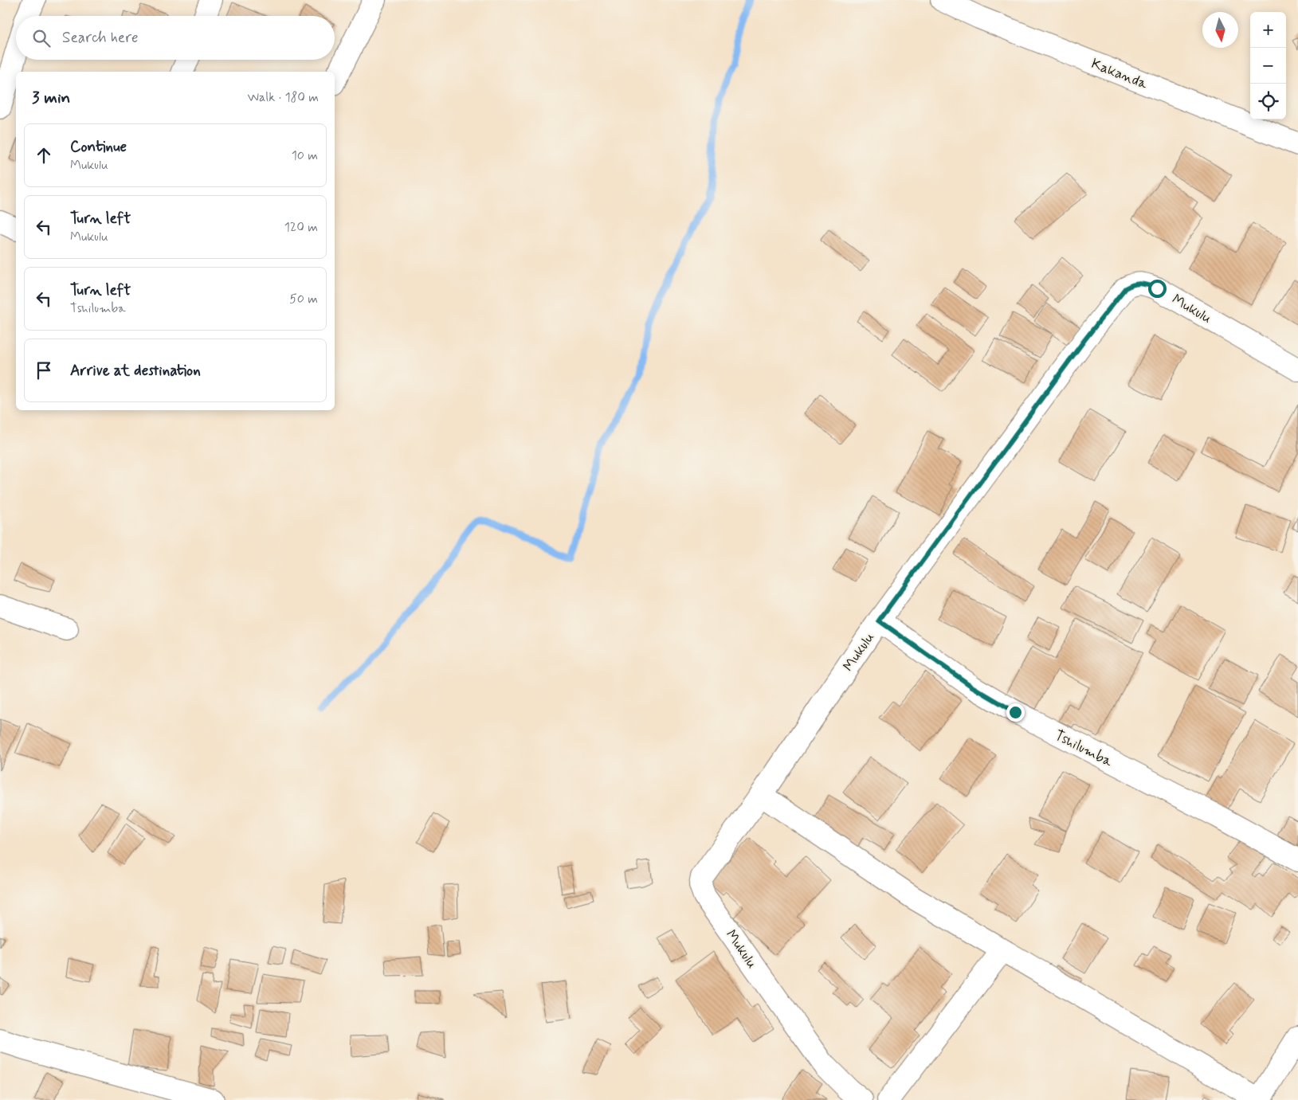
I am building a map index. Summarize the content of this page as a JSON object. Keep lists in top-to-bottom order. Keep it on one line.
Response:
{"streets":{"street":["Kakanda","Mukulu","Tshilumba"]},"crossings":[["Mukulu","Tshilumba"]],"north":"bottom","page":{"map_buttons":["+","−"],"search":"Search here","heading":["3 min","Walk · 180 m"],"list":[["Continue","Mukulu","10 m"],["Turn left","Mukulu","120 m"],["Turn left","Tshilumba","50 m"],"Arrive at destination"]}}
